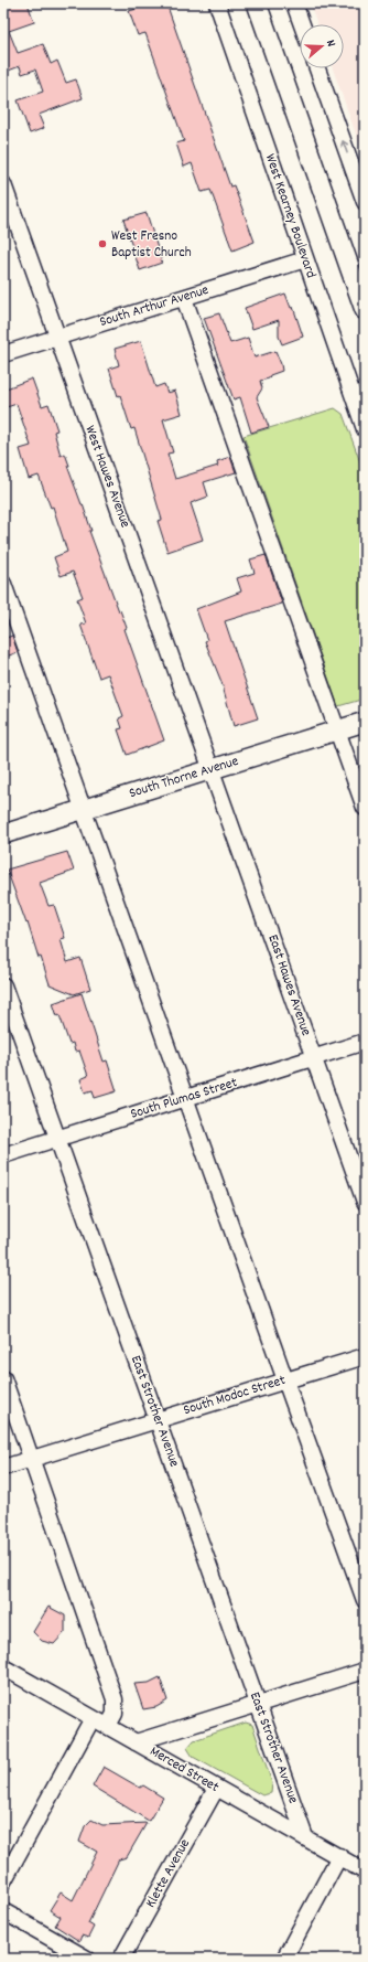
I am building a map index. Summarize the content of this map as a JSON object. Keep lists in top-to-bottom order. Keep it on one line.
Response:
{"streets":{"main road":["South Thorne Avenue"],"street":["West Kearney Boulevard","South Arthur Avenue","West Hawes Avenue","East Hawes Avenue","South Plumas Street","South Modoc Street","East Strother Avenue","Merced Street","Klette Avenue"]},"crossings":[["West Kearney Boulevard","South Arthur Avenue"],["South Arthur Avenue","West Hawes Avenue"],["West Hawes Avenue","South Thorne Avenue"],["West Hawes Avenue","East Hawes Avenue"],["South Thorne Avenue","East Hawes Avenue"],["East Hawes Avenue","South Plumas Street"],["South Plumas Street","East Strother Avenue"],["South Modoc Street","East Strother Avenue"],["East Strother Avenue","Merced Street"],["Merced Street","Klette Avenue"]],"places":["West Fresno Baptist Church"],"north":"right"}
